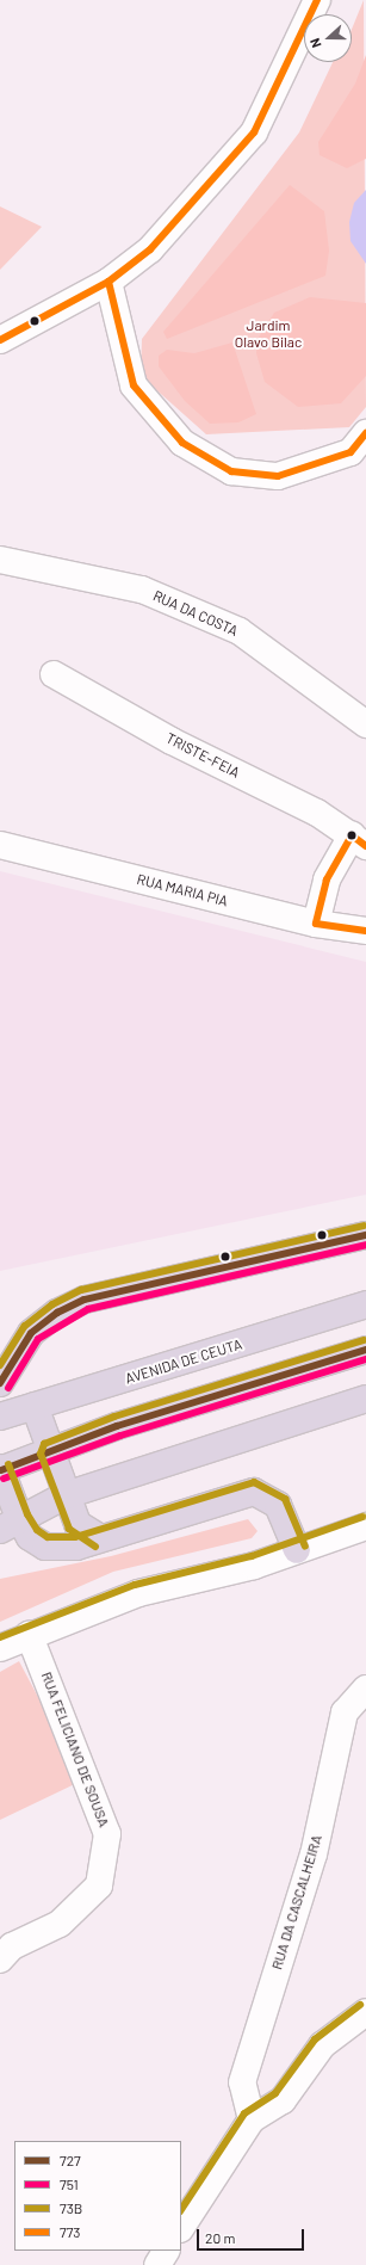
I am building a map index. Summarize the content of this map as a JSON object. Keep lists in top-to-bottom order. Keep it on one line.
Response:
{"streets":{"highway":["AVENIDA DE CEUTA"],"street":["RUA DA COSTA","TRISTE-FEIA","RUA MARIA PIA","RUA FELICIANO DE SOUSA","RUA DA CASCALHEIRA"]},"crossings":[["TRISTE-FEIA","RUA MARIA PIA"]],"parks":["Jardim Olavo Bilac"],"lines":["transit line 773","transit line 73B","transit line 727","transit line 751"],"legend":["727","751","73B","773"],"scale_bar":"20 m","north":"left"}
